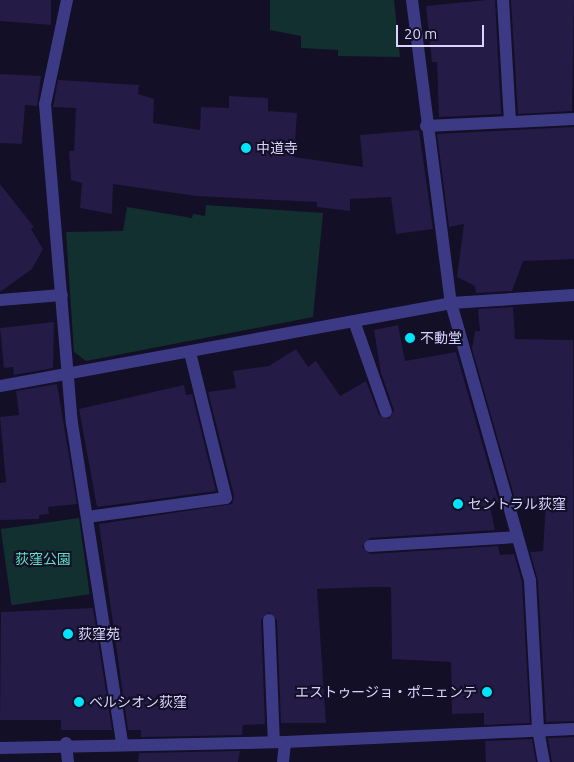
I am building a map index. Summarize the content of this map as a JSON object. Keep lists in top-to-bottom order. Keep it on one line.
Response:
{"parks":["荻窪公園"],"places":["中道寺","不動堂","セントラル荻窪","荻窪苑","エストゥージョ・ポニェンテ","ベルシオン荻窪"],"scale_bar":"20 m"}
